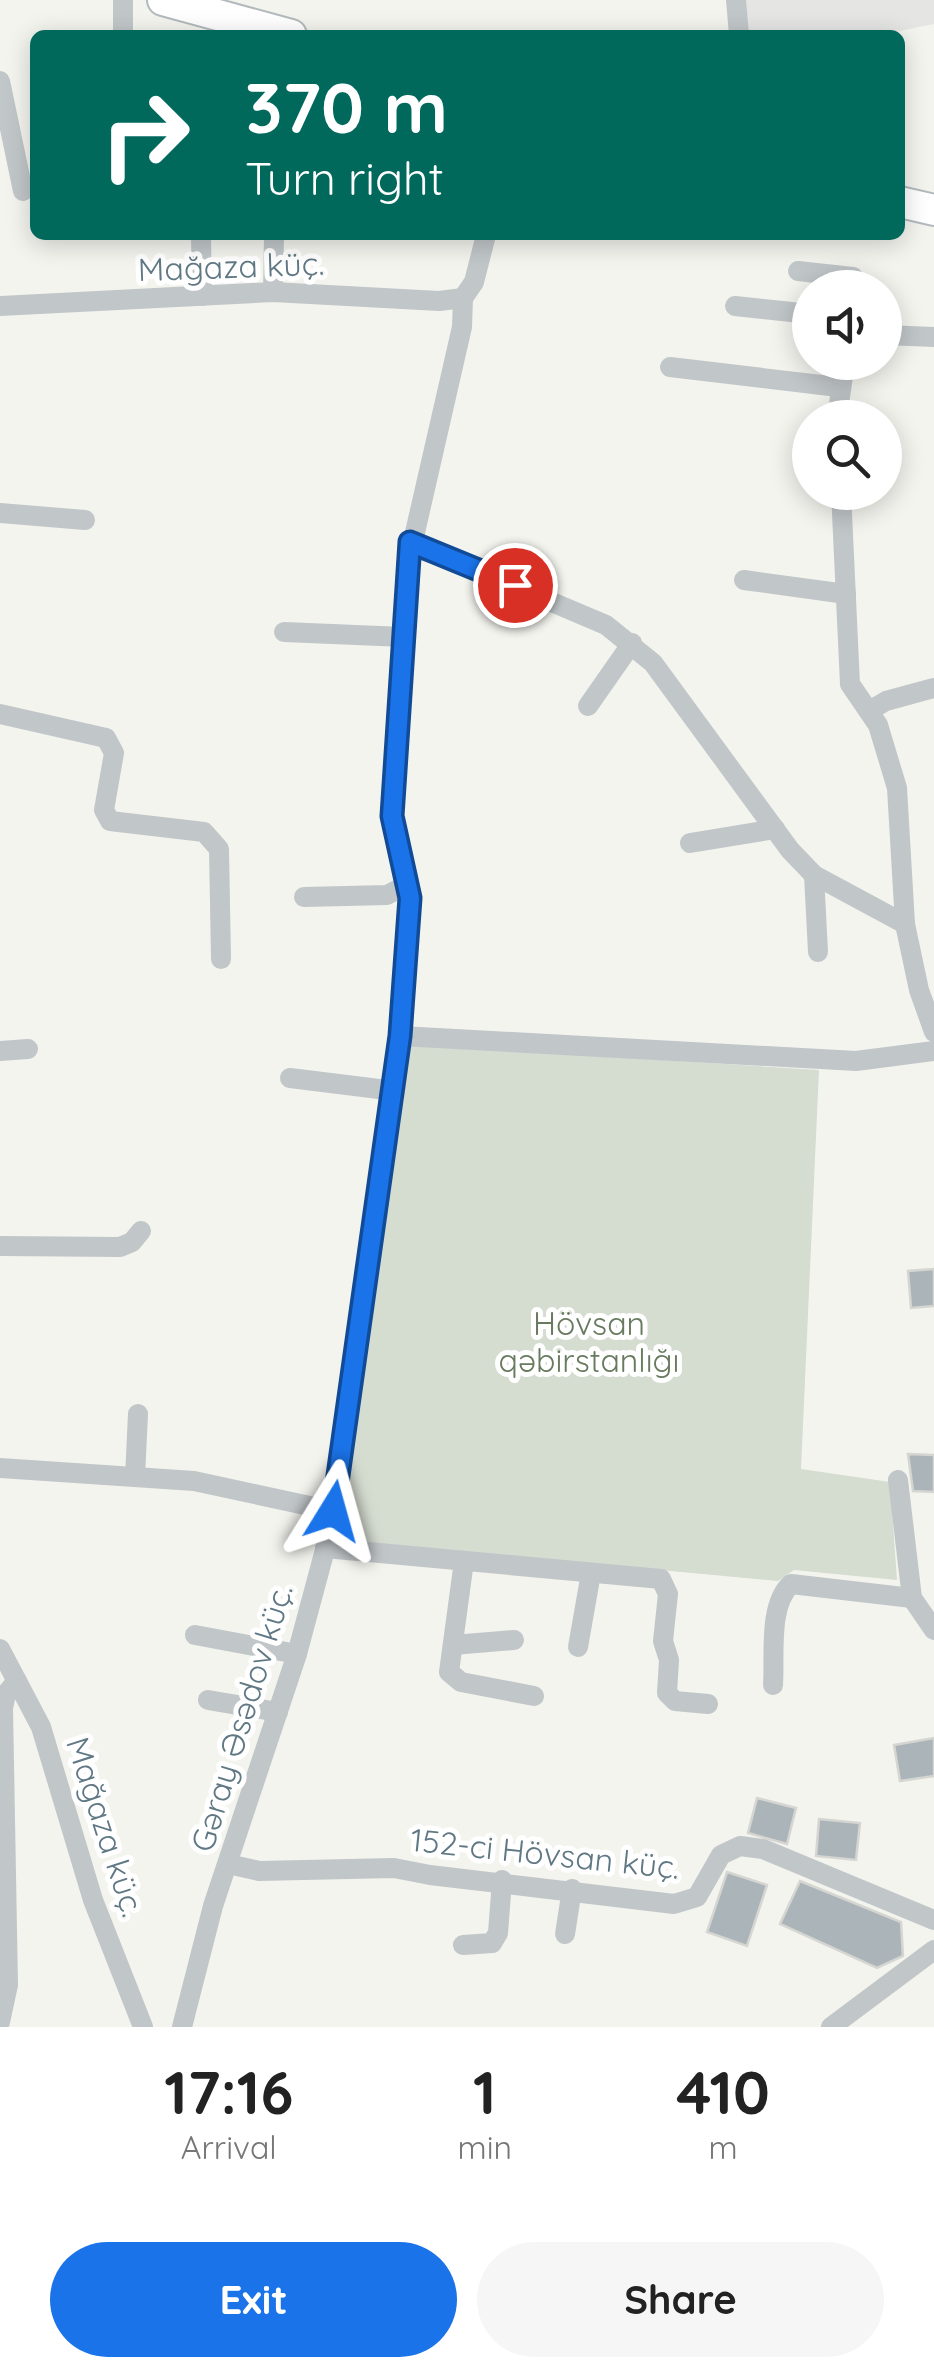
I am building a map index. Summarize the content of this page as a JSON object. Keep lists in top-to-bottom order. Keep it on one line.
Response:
{"streets":{"street":["Mağaza küç.","Gəray Əsədov küç.","152-ci Hövsan küç."]},"crossings":[["Mağaza küç.","Gəray Əsədov küç."],["Gəray Əsədov küç.","152-ci Hövsan küç."]],"parks":["Hövsan qəbirstanlığı"],"page":{"turn":["370 m","Turn right"],"eta":["17:16","Arrival","1","min","410","m"],"buttons":["Exit","Share"]}}
